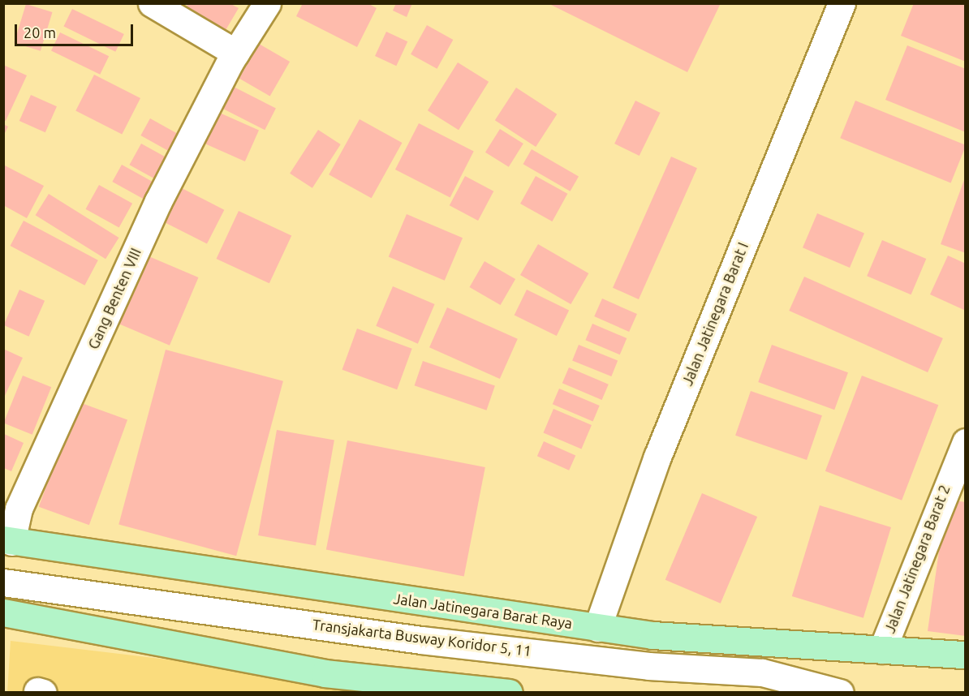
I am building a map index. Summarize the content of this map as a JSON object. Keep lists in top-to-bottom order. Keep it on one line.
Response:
{"streets":{"main road":["Jalan Jatinegara Barat Raya"],"street":["Gang Benten VIII","Jalan Jatinegara Barat I","Jalan Jatinegara Barat 2","Transjakarta Busway Koridor 5, 11"]},"crossings":[["Gang Benten VIII","Jalan Jatinegara Barat Raya"],["Jalan Jatinegara Barat I","Jalan Jatinegara Barat Raya"],["Jalan Jatinegara Barat 2","Jalan Jatinegara Barat Raya"]],"scale_bar":"20 m"}
